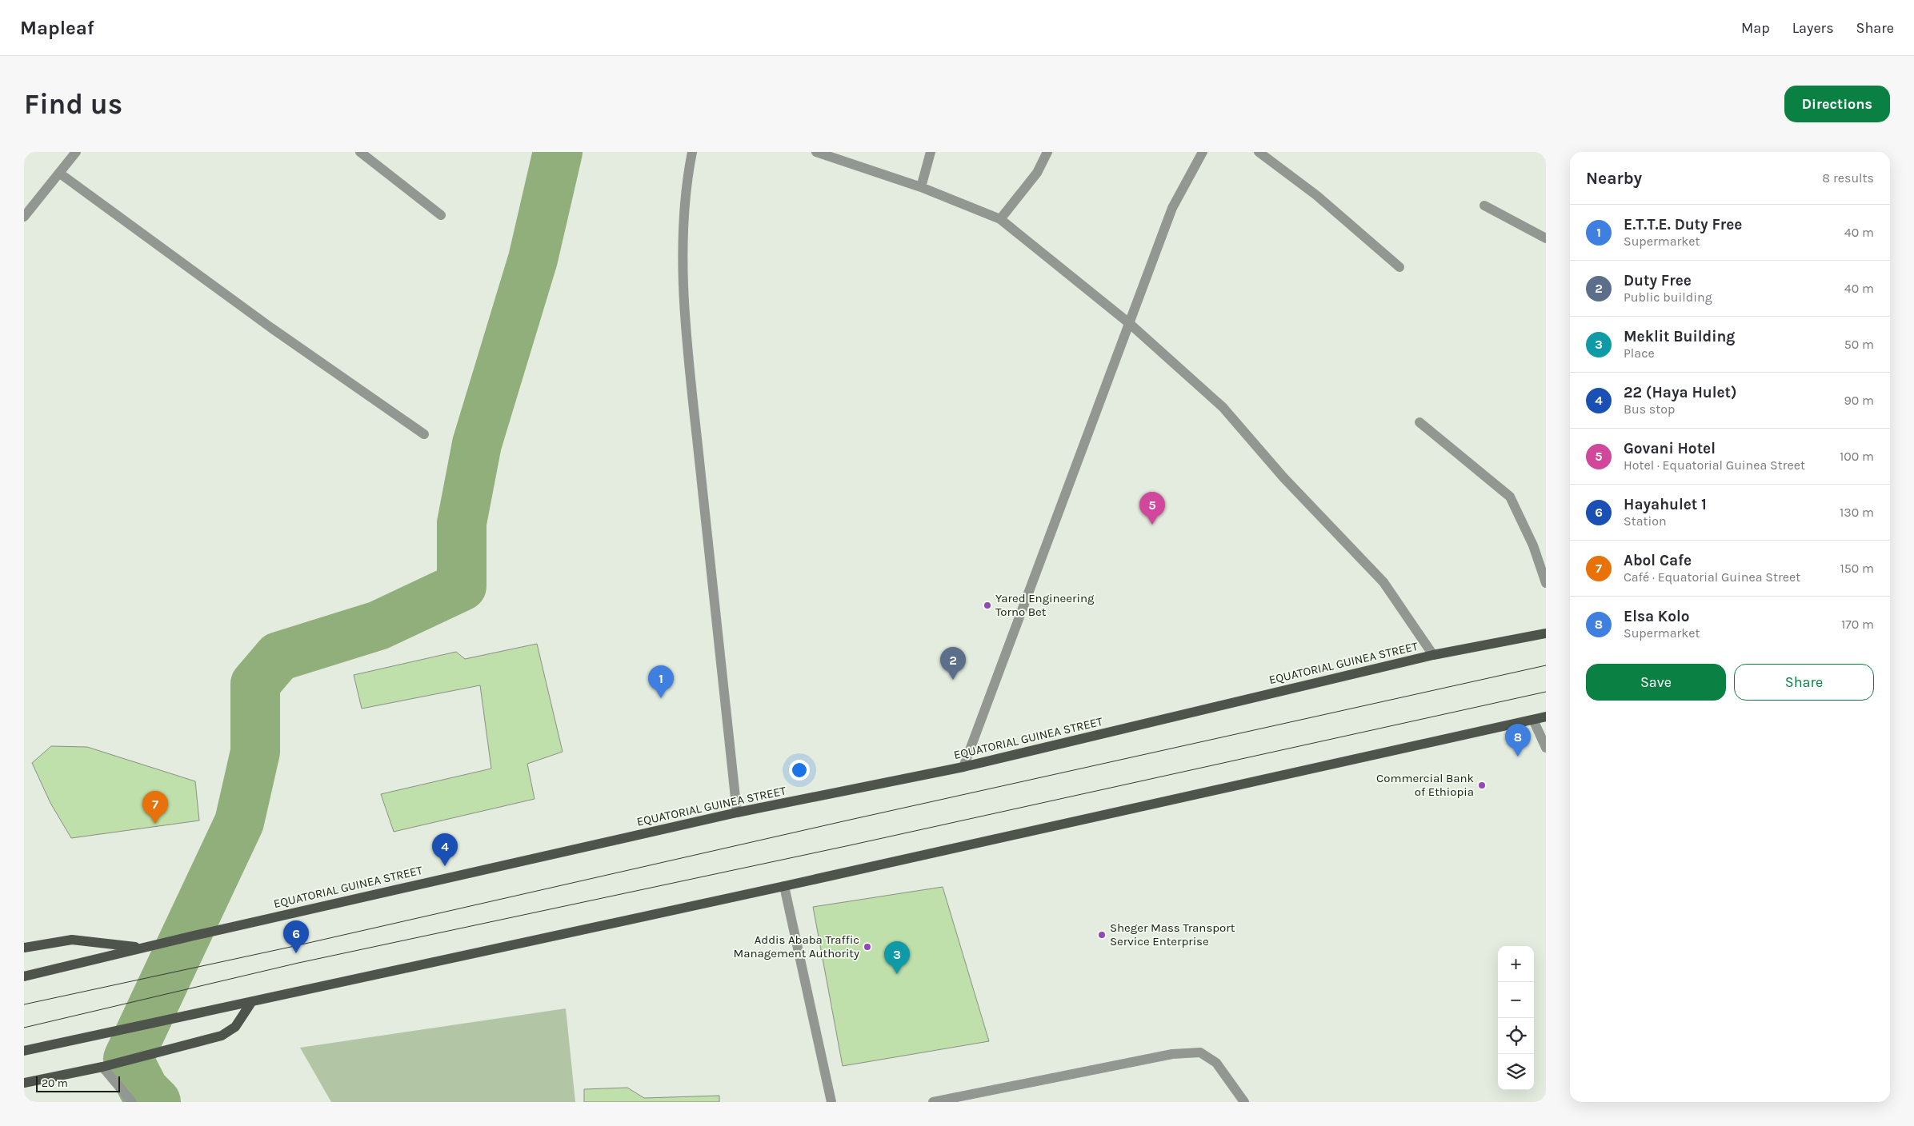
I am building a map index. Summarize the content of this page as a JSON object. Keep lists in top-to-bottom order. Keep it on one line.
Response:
{"streets":{"main road":["EQUATORIAL GUINEA STREET"]},"places":["Yared Engineering Torno Bet","Commercial Bank of Ethiopia","Sheger Mass Transport Service Enterprise","Addis Ababa Traffic Management Authority"],"scale_bar":"20 m","page":{"header":"Mapleaf","nav":["Map","Layers","Share"],"buttons":["Directions",["Save","Share"]],"title":"Find us","heading":["Nearby","8 results"],"list":[{"mark":"1","name":"E.T.T.E. Duty Free","note":"Supermarket","value":"40 m"},{"mark":"2","name":"Duty Free","note":"Public building","value":"40 m"},{"mark":"3","name":"Meklit Building","note":"Place","value":"50 m"},{"mark":"4","name":"22 (Haya Hulet)","note":"Bus stop","value":"90 m"},{"mark":"5","name":"Govani Hotel","note":"Hotel · Equatorial Guinea Street","value":"100 m"},{"mark":"6","name":"Hayahulet 1","note":"Station","value":"130 m"},{"mark":"7","name":"Abol Cafe","note":"Café · Equatorial Guinea Street","value":"150 m"},{"mark":"8","name":"Elsa Kolo","note":"Supermarket","value":"170 m"}],"pins":["5","2","1","8","7","4","6","3"],"map_buttons":["+","−"],"scale":"20 m"}}
